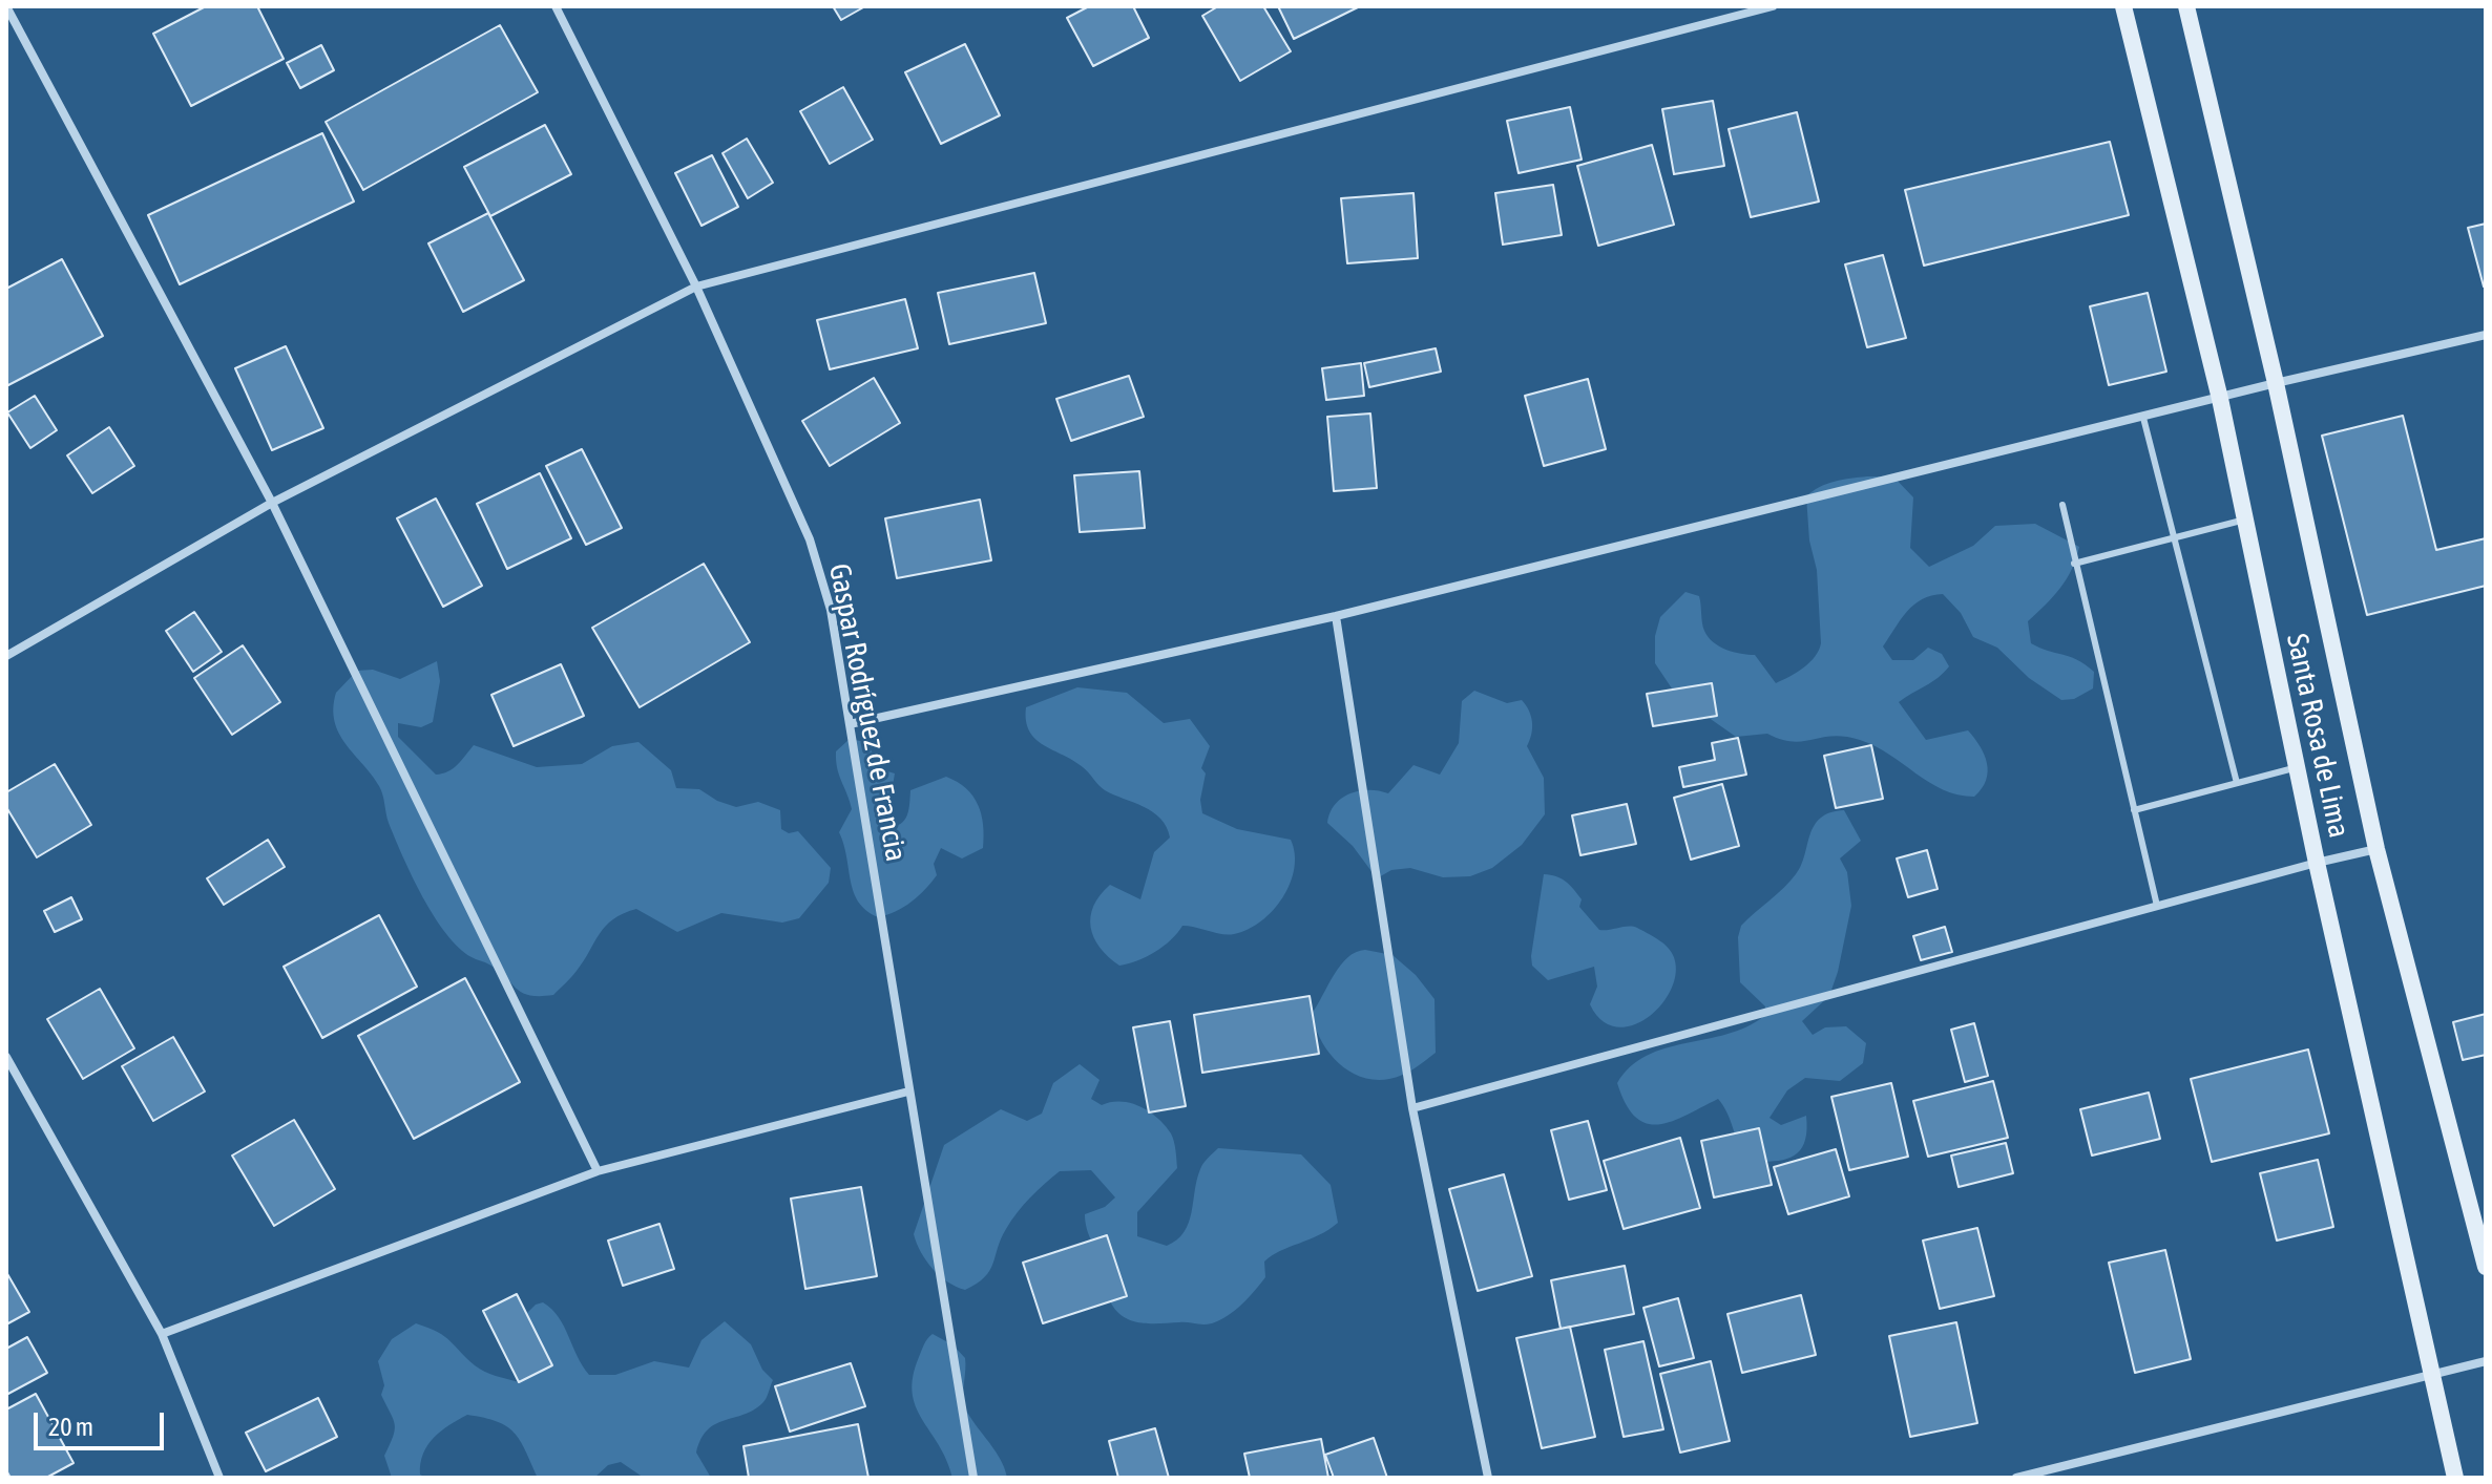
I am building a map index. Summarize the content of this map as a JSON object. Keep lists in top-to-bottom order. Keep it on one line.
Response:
{"streets":{"street":["Gaspar Rodríguez de Francia","Santa Rosa de Lima"]},"scale_bar":"20 m"}
